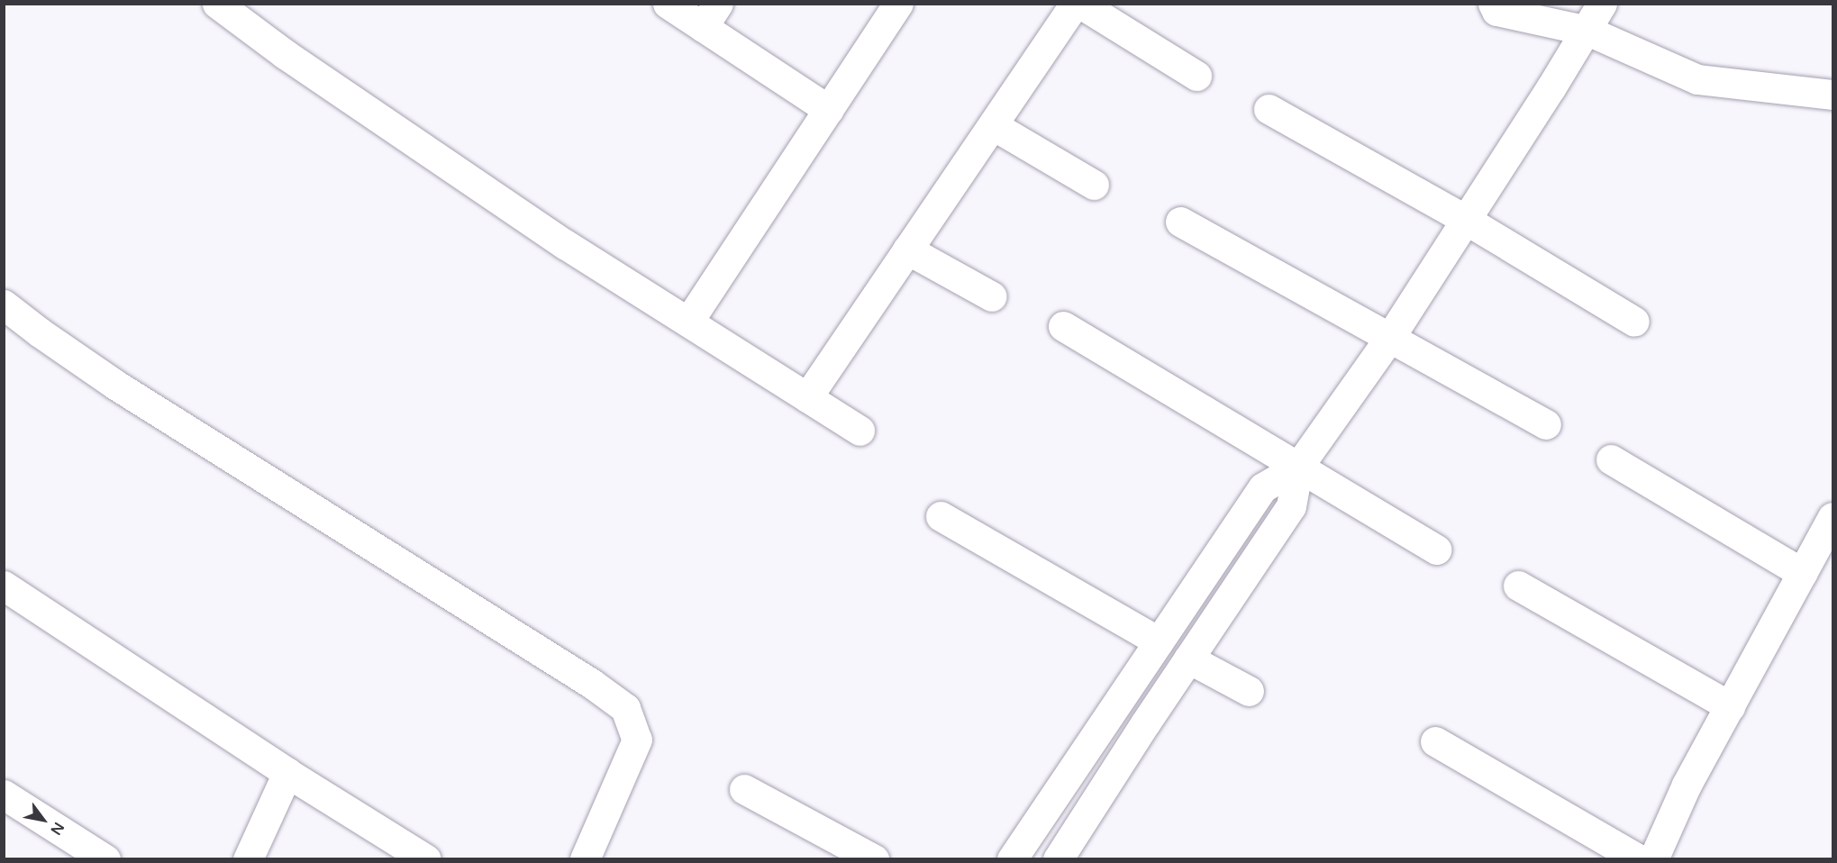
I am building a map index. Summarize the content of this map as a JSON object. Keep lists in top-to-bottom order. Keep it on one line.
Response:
{"north":"bottom right"}
